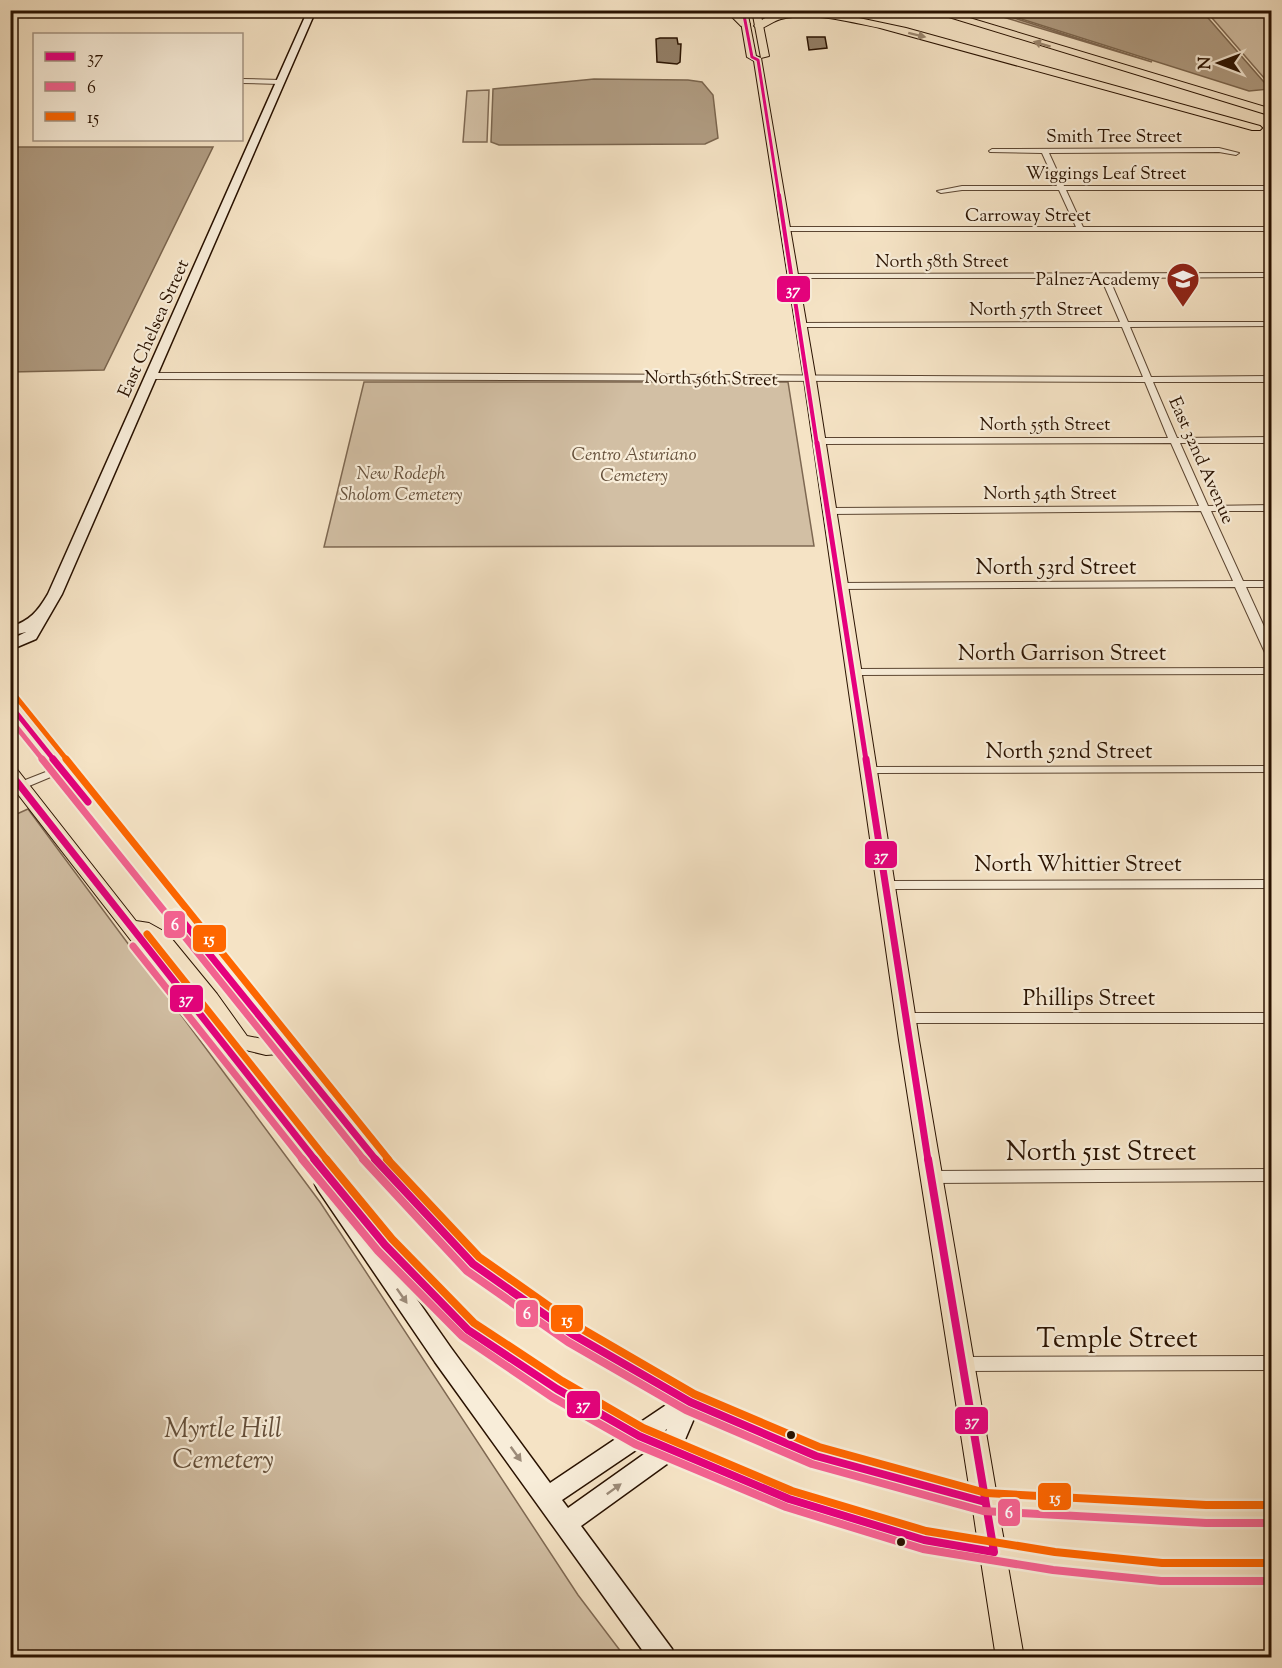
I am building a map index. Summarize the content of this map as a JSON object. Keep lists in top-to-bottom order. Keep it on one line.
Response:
{"streets":{"street":["Smith Tree Street","Wiggings Leaf Street","Carroway Street","North 58th Street","North 57th Street","East Chelsea Street","North 56th Street","North 55th Street","East 32nd Avenue","North 54th Street","North 53rd Street","North Garrison Street","North 52nd Street","North Whittier Street","Phillips Street","North 51st Street","Temple Street"]},"crossings":[["North 58th Street","East 32nd Avenue"],["North 57th Street","East 32nd Avenue"],["East Chelsea Street","North 56th Street"],["North 56th Street","East 32nd Avenue"],["North 55th Street","East 32nd Avenue"],["East 32nd Avenue","North 54th Street"],["East 32nd Avenue","North 53rd Street"]],"parks":["Centro Asturiano Cemetery","New Rodeph Sholom Cemetery","Myrtle Hill Cemetery"],"places":{"school or university":["Palnez Academy"]},"lines":["transit line 37","transit line 15","transit line 6"],"legend":["37","6","15"],"north":"left"}
